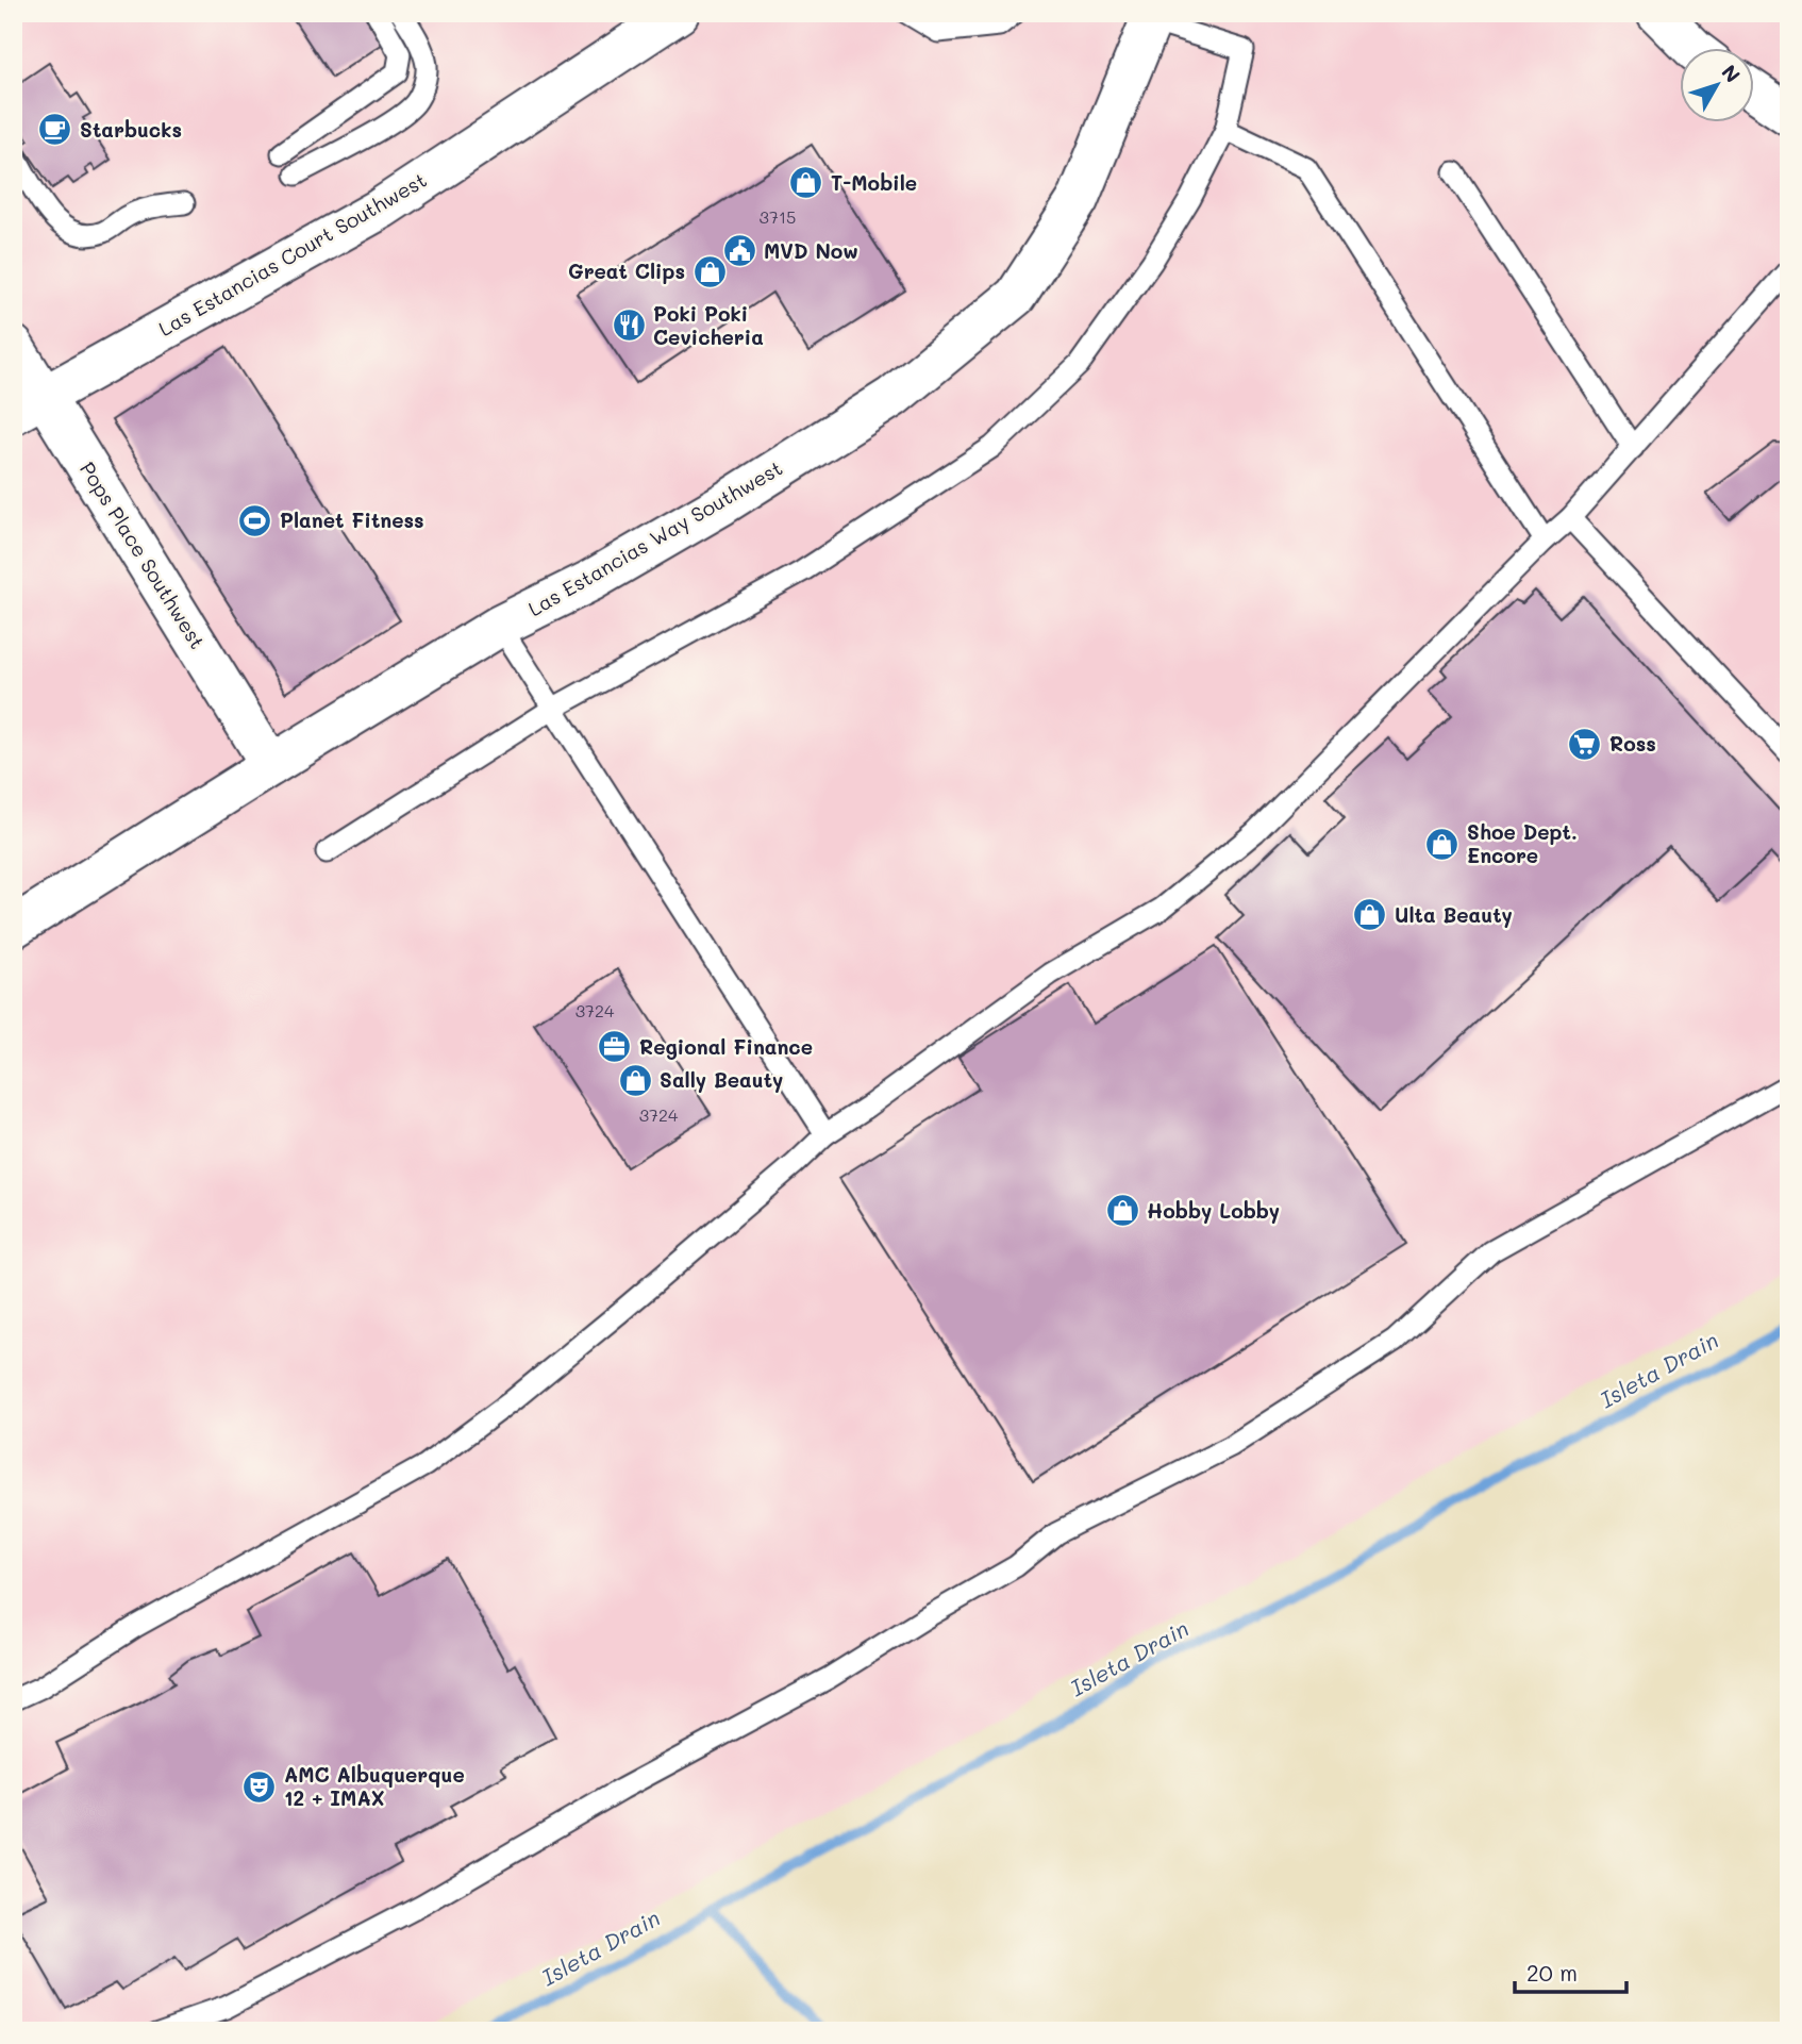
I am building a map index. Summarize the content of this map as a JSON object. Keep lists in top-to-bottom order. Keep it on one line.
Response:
{"streets":{"street":["Las Estancias Court Southwest","Las Estancias Way Southwest","Pops Place Southwest"]},"crossings":[["Las Estancias Court Southwest","Pops Place Southwest"],["Las Estancias Way Southwest","Pops Place Southwest"]],"water":["Isleta Drain"],"places":{"cafe":["Starbucks"],"shop":["T-Mobile","Great Clips","Shoe Dept. Encore","Ulta Beauty","Sally Beauty","Hobby Lobby"],"public building":["MVD Now"],"restaurant":["Poki Poki Cevicheria"],"sports":["Planet Fitness"],"supermarket":["Ross"],"office":["Regional Finance"],"theatre":["AMC Albuquerque 12 + IMAX"]},"house_numbers":["3715","3724","3724"],"scale_bar":"20 m","north":"top right"}
